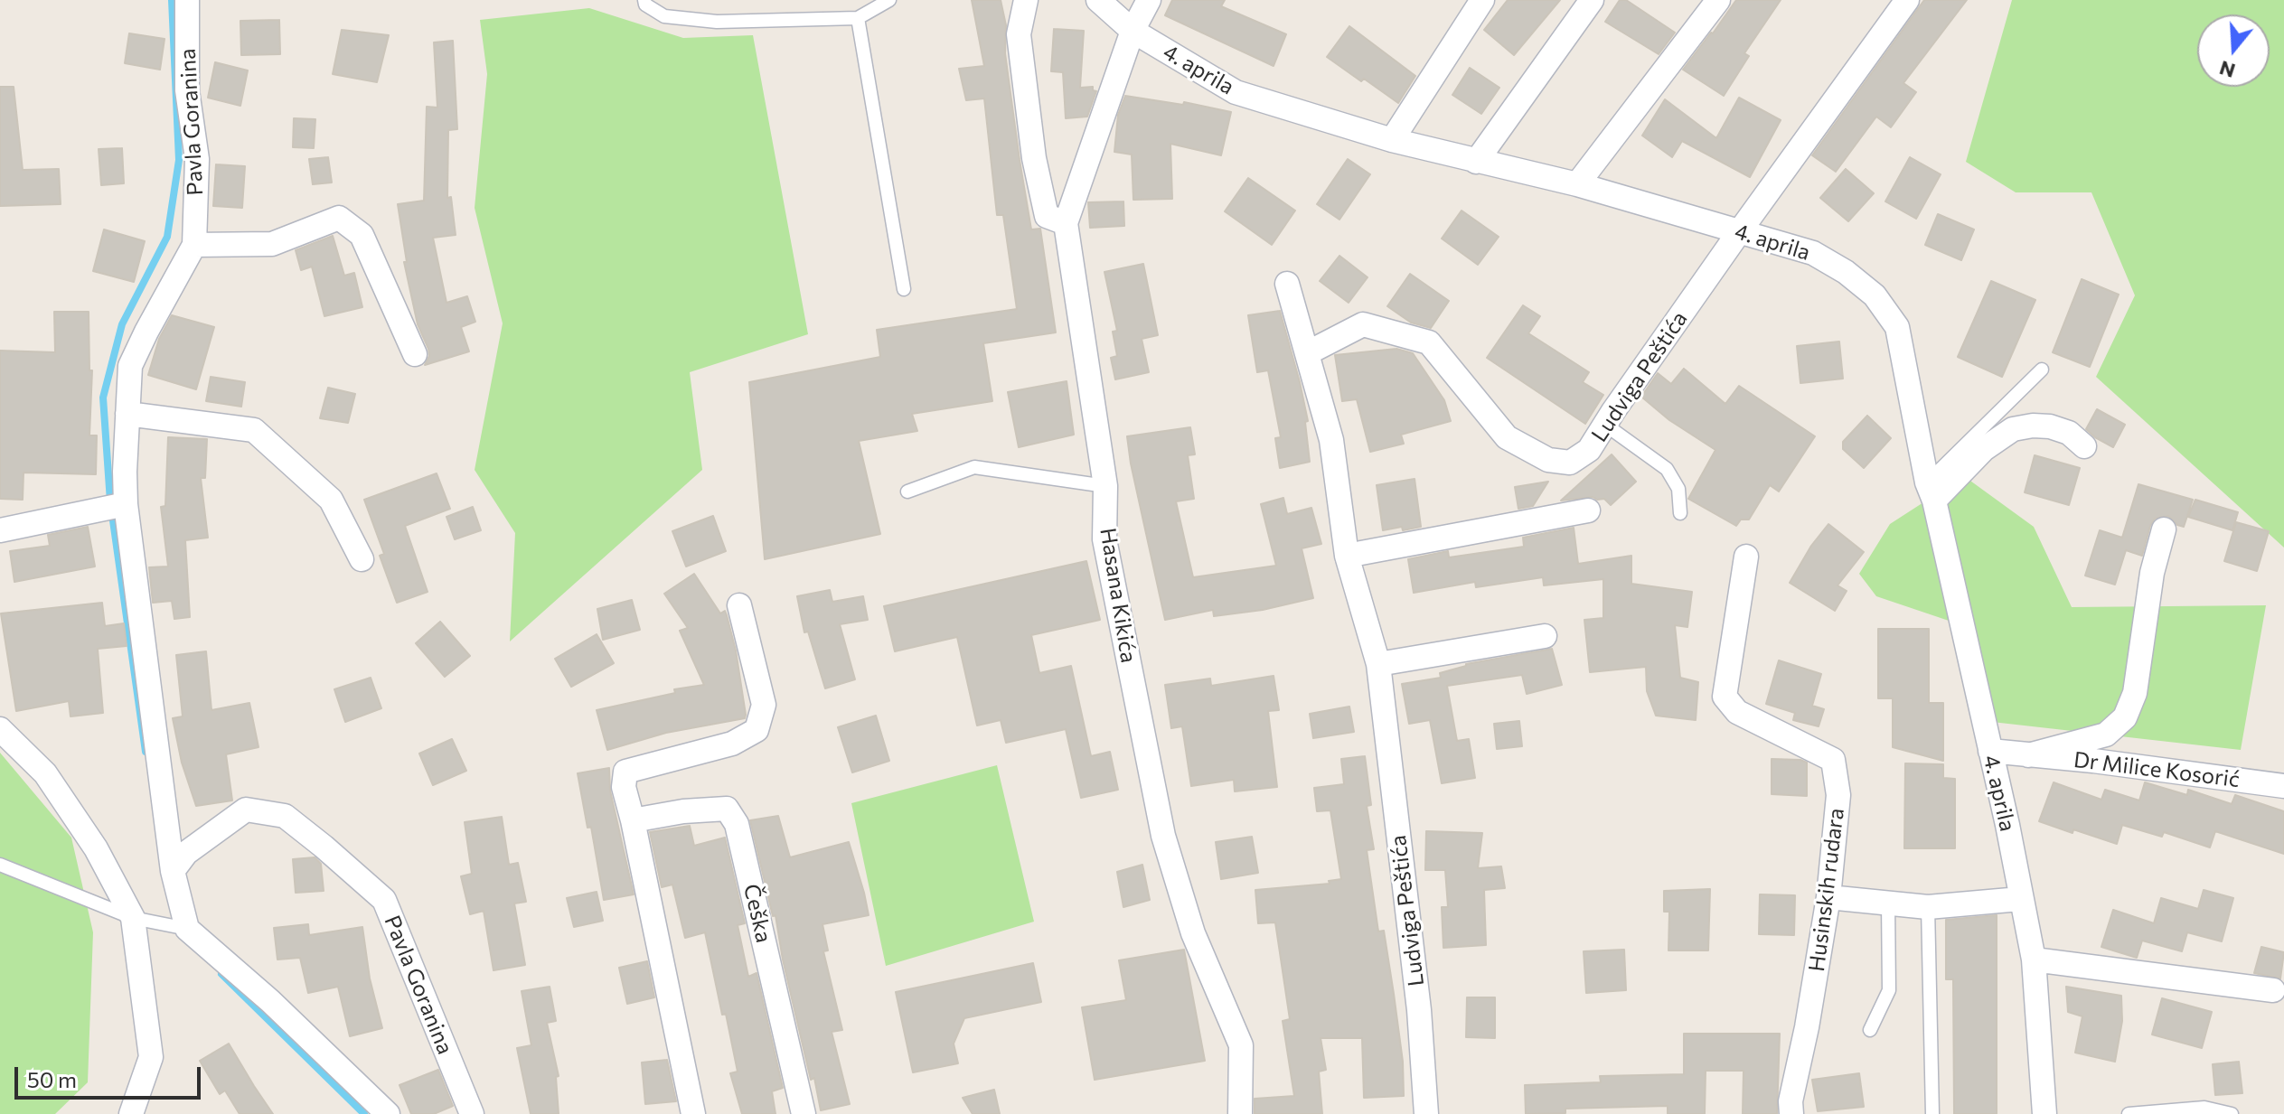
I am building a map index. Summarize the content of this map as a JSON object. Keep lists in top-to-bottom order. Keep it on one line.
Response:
{"streets":{"street":["4. aprila","Pavla Goranina","Ludviga Peštića","Hasana Kikića","Dr Milice Kosorić","Husinskih rudara","Češka"]},"crossings":[["4. aprila","Ludviga Peštića"],["4. aprila","Hasana Kikića"],["4. aprila","Dr Milice Kosorić"]],"scale_bar":"50 m","north":"bottom"}
